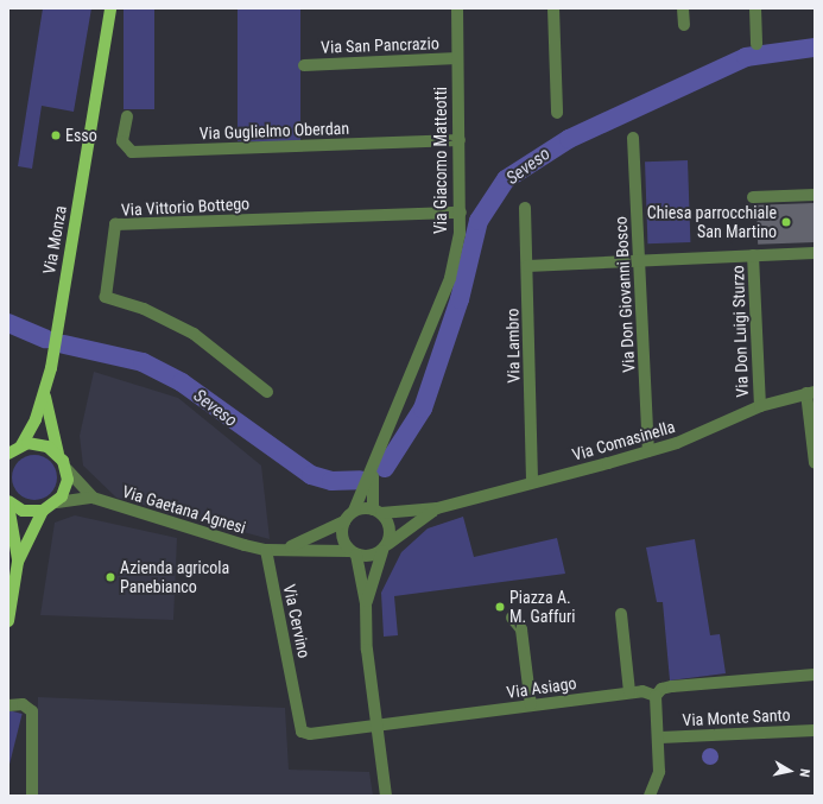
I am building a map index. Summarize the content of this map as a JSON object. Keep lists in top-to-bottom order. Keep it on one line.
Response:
{"streets":{"main road":["Via Monza"],"street":["Via San Pancrazio","Via Guglielmo Oberdan","Via Giacomo Matteotti","Via Vittorio Bottego","Via Don Giovanni Bosco","Via Don Luigi Sturzo","Via Lambro","Via Comasinella","Via Gaetana Agnesi","Via Cervino","Via Asiago","Via Monte Santo"]},"crossings":[["Via San Pancrazio","Via Giacomo Matteotti"],["Via Guglielmo Oberdan","Via Giacomo Matteotti"],["Via Giacomo Matteotti","Via Vittorio Bottego"],["Via Giacomo Matteotti","Via Comasinella"],["Via Don Giovanni Bosco","Via Comasinella"],["Via Don Luigi Sturzo","Via Comasinella"],["Via Lambro","Via Comasinella"],["Via Gaetana Agnesi","Via Cervino"],["Via Cervino","Via Asiago"]],"water":["Seveso"],"places":["Esso","Chiesa parrocchiale San Martino","Azienda agricola Panebianco","Piazza A. M. Gaffuri"],"north":"right"}
